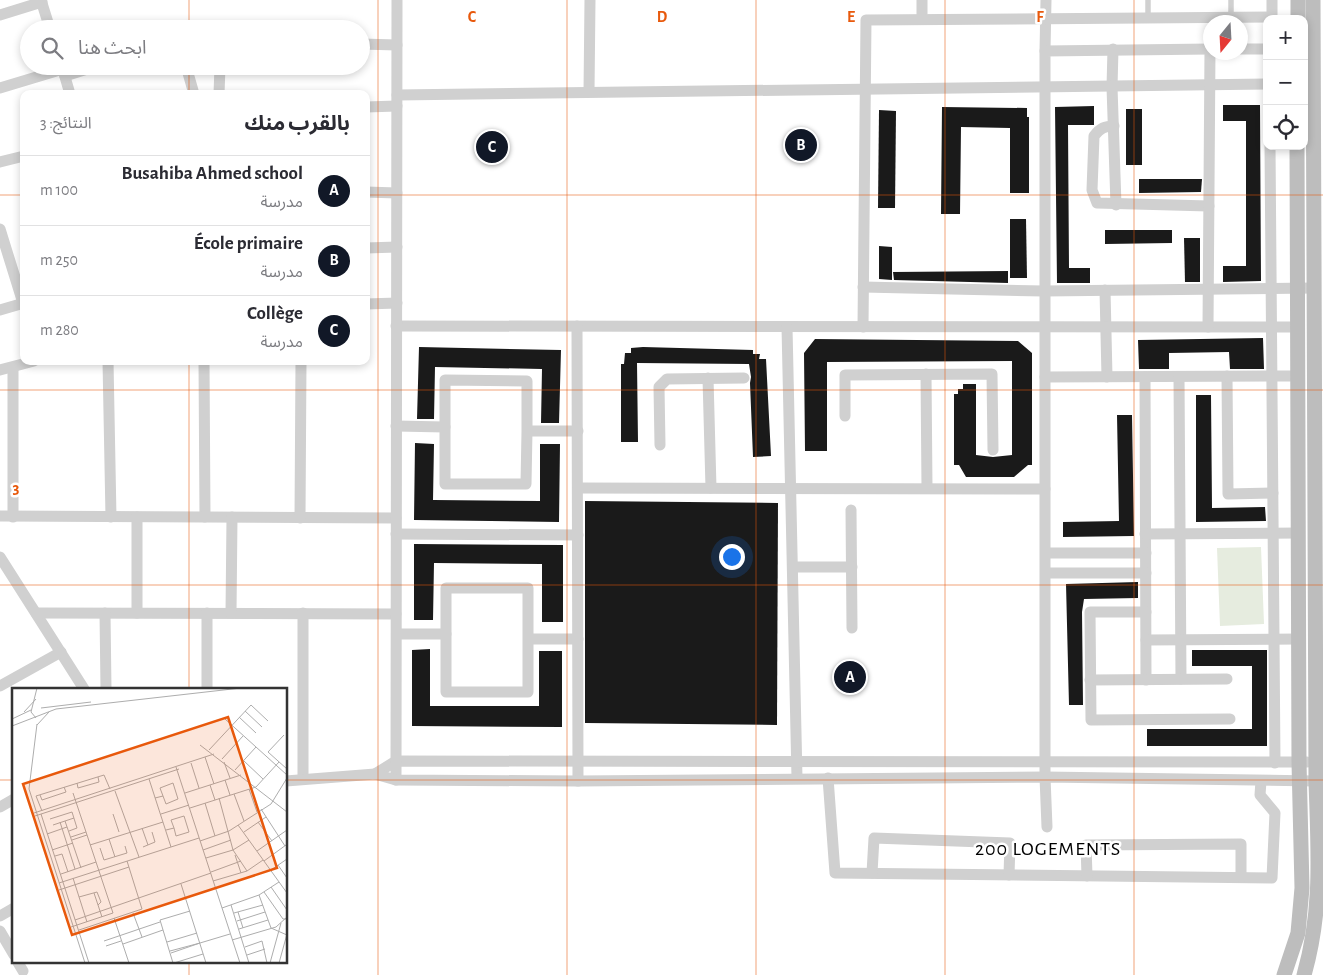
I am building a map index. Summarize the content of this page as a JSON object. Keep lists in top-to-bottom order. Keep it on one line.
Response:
{"districts":["200 LOGEMENTS"],"north":"bottom","page":{"map_buttons":["+","−"],"search":"ابحث هنا","heading":["بالقرب منك","النتائج: 3"],"pins":["B","C","A"],"list":[{"mark":"A","name":"Busahiba Ahmed school","note":"مدرسة","value":"100 m"},{"mark":"B","name":"École primaire","note":"مدرسة","value":"250 m"},{"mark":"C","name":"Collège","note":"مدرسة","value":"280 m"}]},"grid":{"columns":["C","D","E","F"],"rows":["3"]}}
